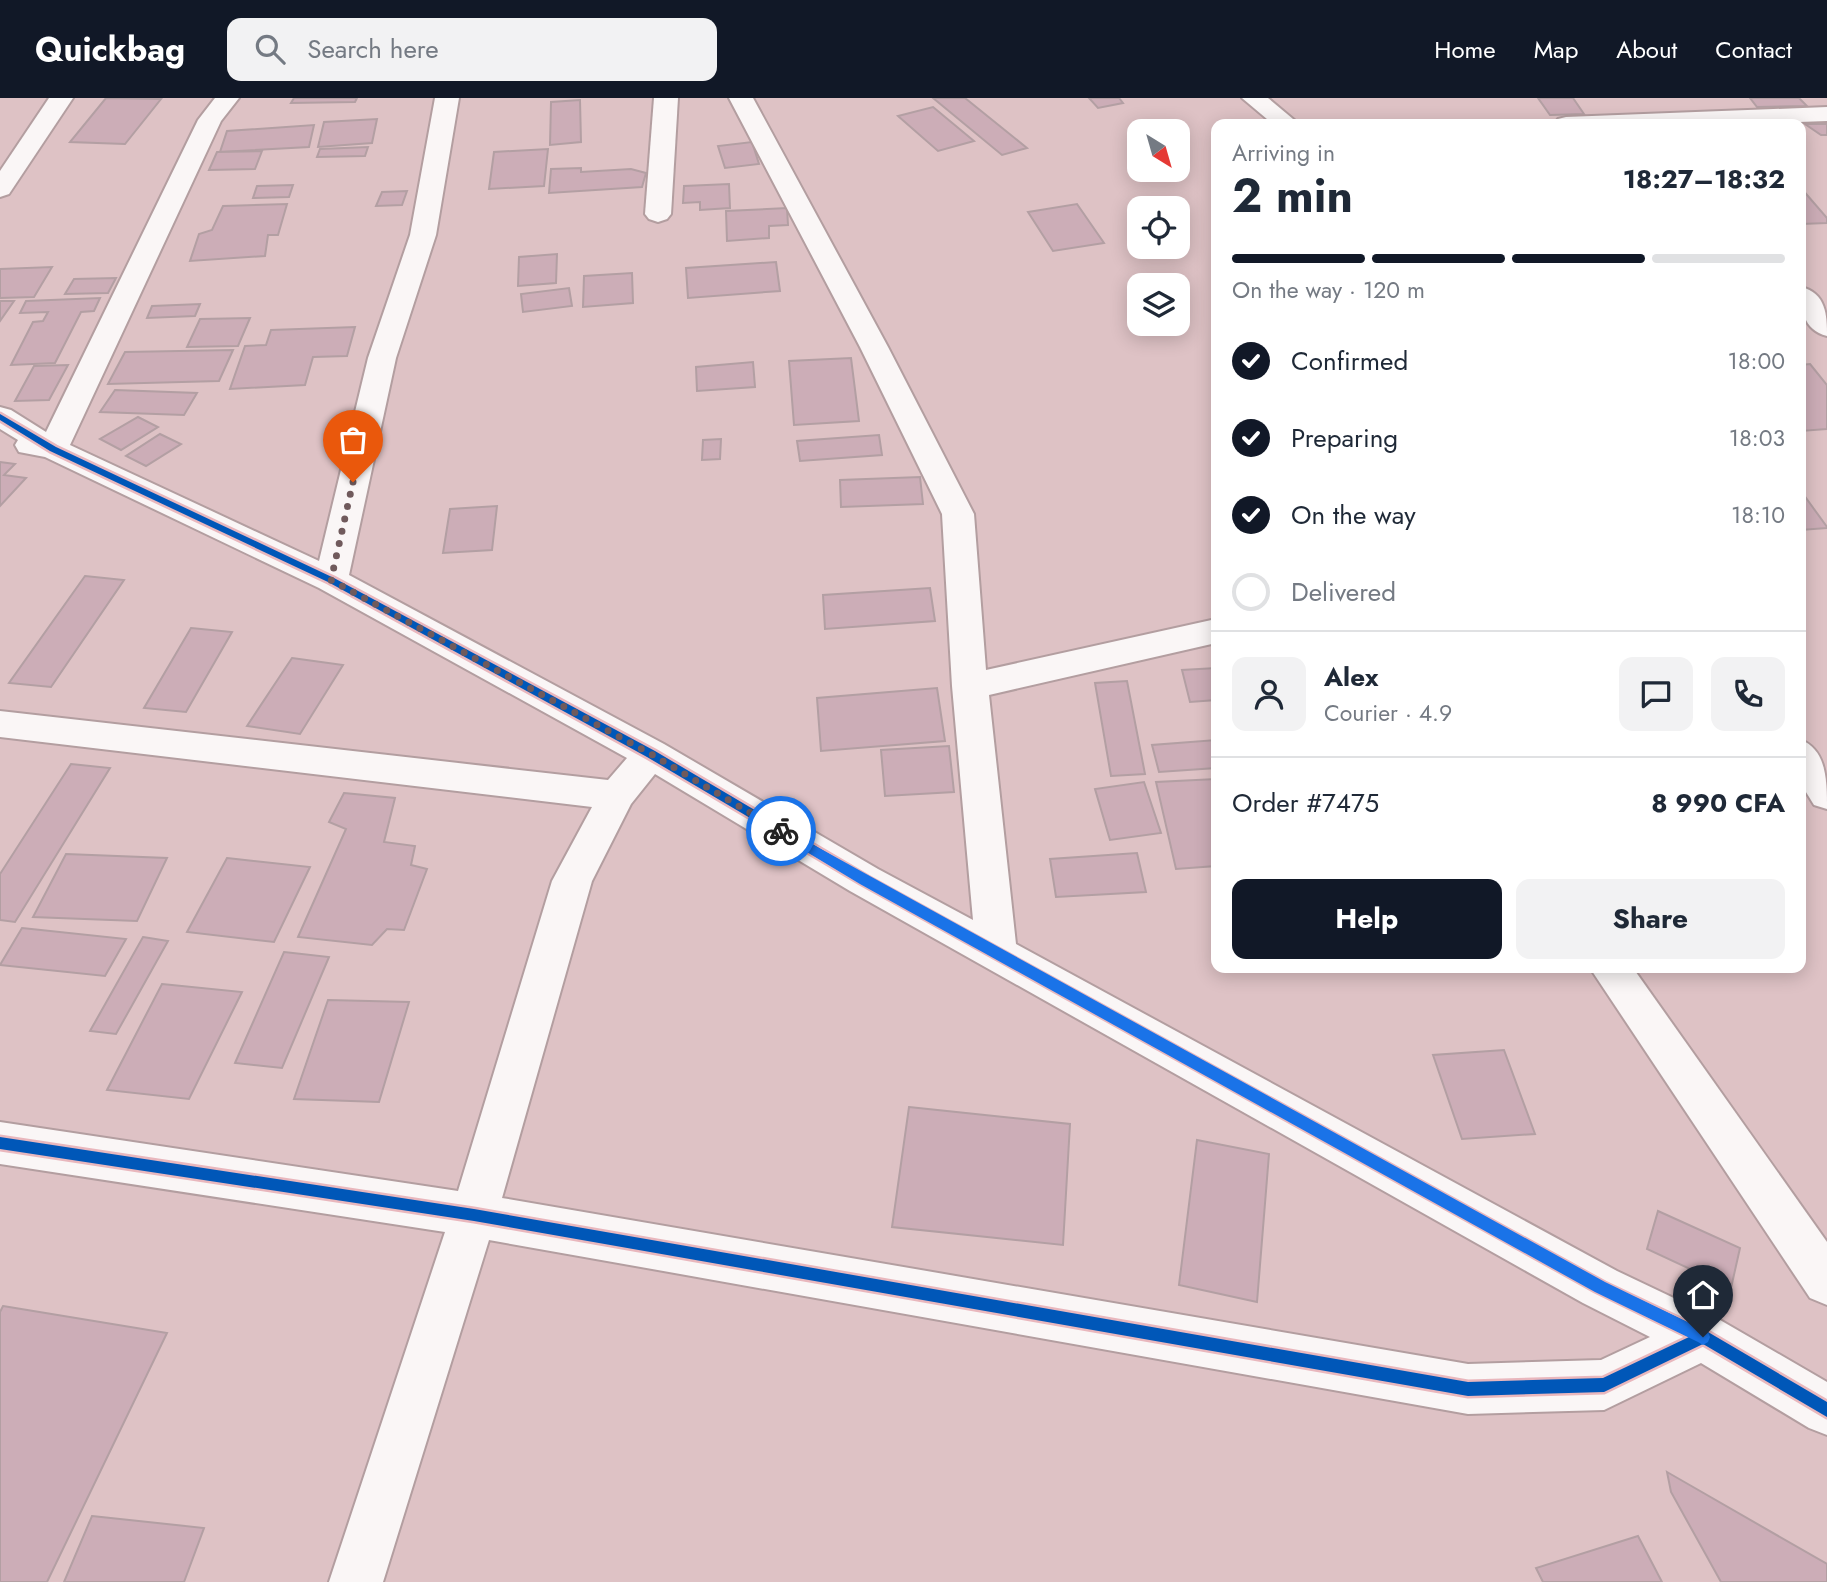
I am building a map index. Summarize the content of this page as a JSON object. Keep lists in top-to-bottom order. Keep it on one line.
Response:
{"north":"bottom right","page":{"header":"Quickbag","search":"Search here","nav":["Home","Map","About","Contact"],"heading":["2 min","Arriving in","18:27–18:32"],"panel":["Alex","Courier · 4.9","Order #7475","8 990 CFA"],"bar":"On the way · 120 m","list":[["Confirmed","18:00"],["Preparing","18:03"],["On the way","18:10"],"Delivered"],"buttons":["Help","Share"]}}
